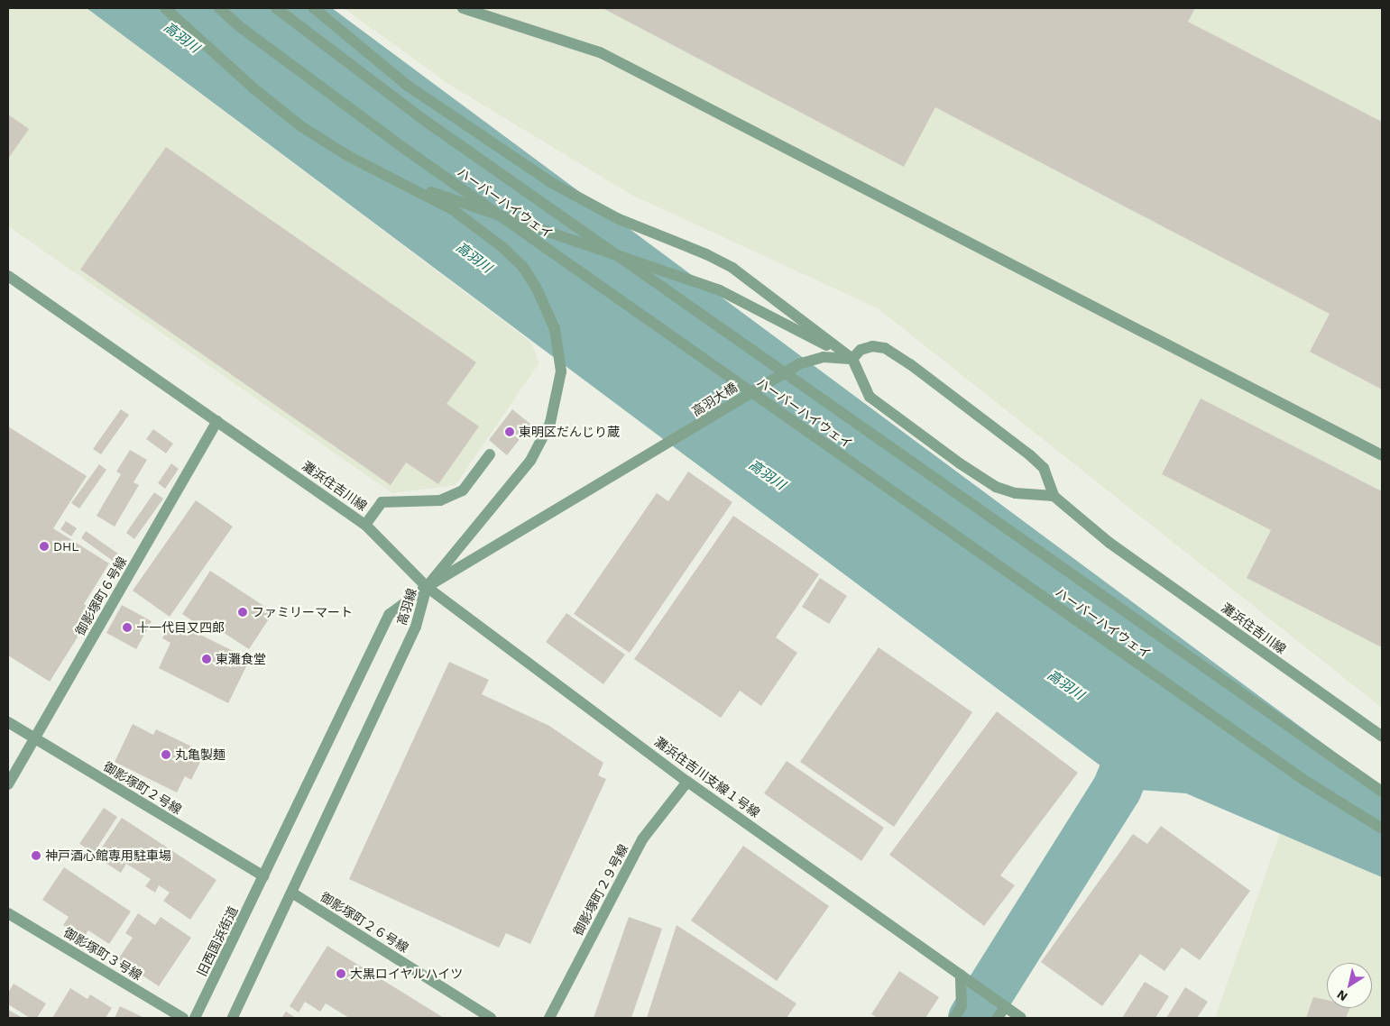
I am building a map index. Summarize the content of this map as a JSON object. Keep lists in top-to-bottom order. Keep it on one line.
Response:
{"streets":{"street":["ハーバーハイウェイ","高羽大橋","灘浜住吉川線","御影塚町６号線","高羽線","灘浜住吉川支線１号線","御影塚町２号線","御影塚町２９号線","御影塚町２６号線","旧西国浜街道","御影塚町３号線"]},"crossings":[["高羽大橋","灘浜住吉川線"],["高羽大橋","高羽線"],["高羽大橋","灘浜住吉川支線１号線"],["灘浜住吉川線","御影塚町６号線"],["灘浜住吉川線","高羽線"],["灘浜住吉川線","灘浜住吉川支線１号線"],["御影塚町６号線","御影塚町２号線"],["高羽線","灘浜住吉川支線１号線"],["高羽線","御影塚町２号線"],["高羽線","御影塚町２６号線"],["高羽線","旧西国浜街道"],["灘浜住吉川支線１号線","御影塚町２９号線"],["御影塚町２号線","旧西国浜街道"]],"water":["高羽川"],"places":["東明区だんじり蔵","DHL","ファミリーマート","十一代目又四郎","東灘食堂","丸亀製麺","神戸酒心館専用駐車場","大黒ロイヤルハイツ"],"north":"bottom left"}
